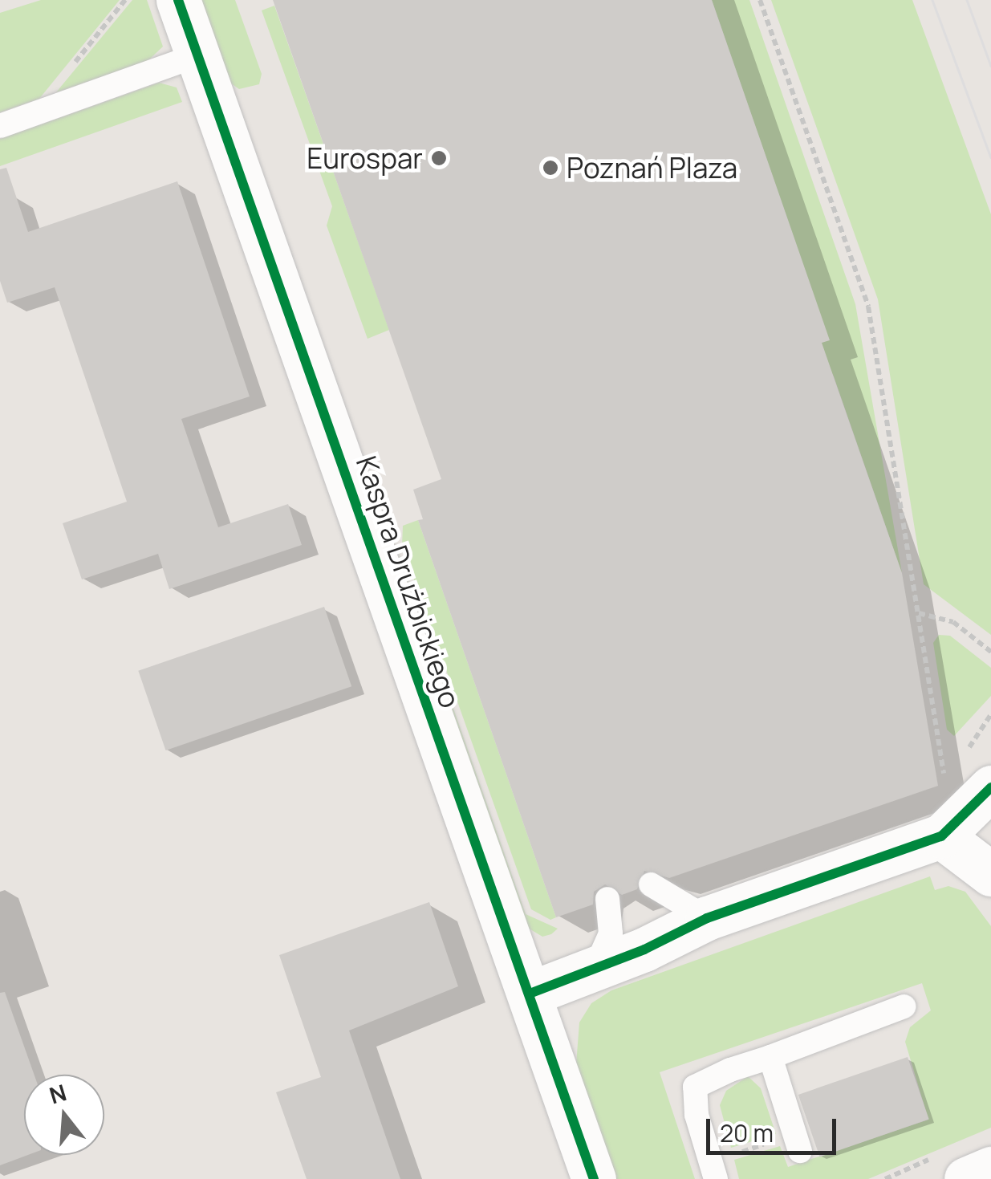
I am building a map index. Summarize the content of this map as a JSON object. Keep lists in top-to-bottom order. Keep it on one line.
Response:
{"streets":{"street":["Kaspra Drużbickiego"]},"places":["Eurospar","Poznań Plaza"],"scale_bar":"20 m","north":"top"}
